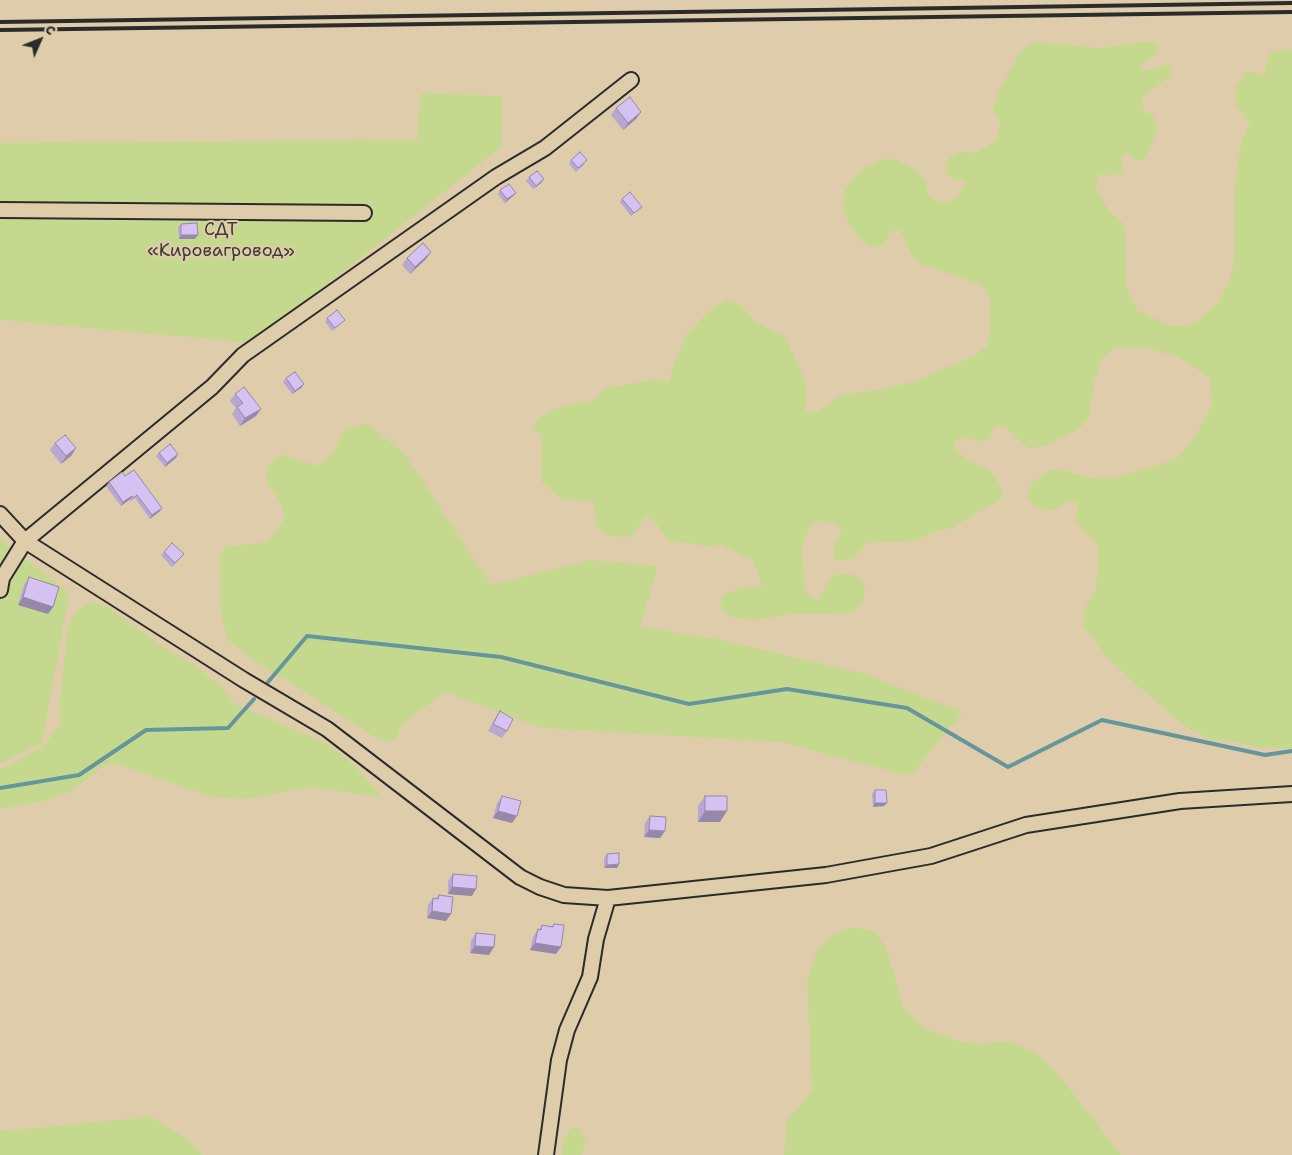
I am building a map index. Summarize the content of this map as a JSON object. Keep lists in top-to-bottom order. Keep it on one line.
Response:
{"parks":["СДТ «Кировагровод»"],"north":"top right"}
